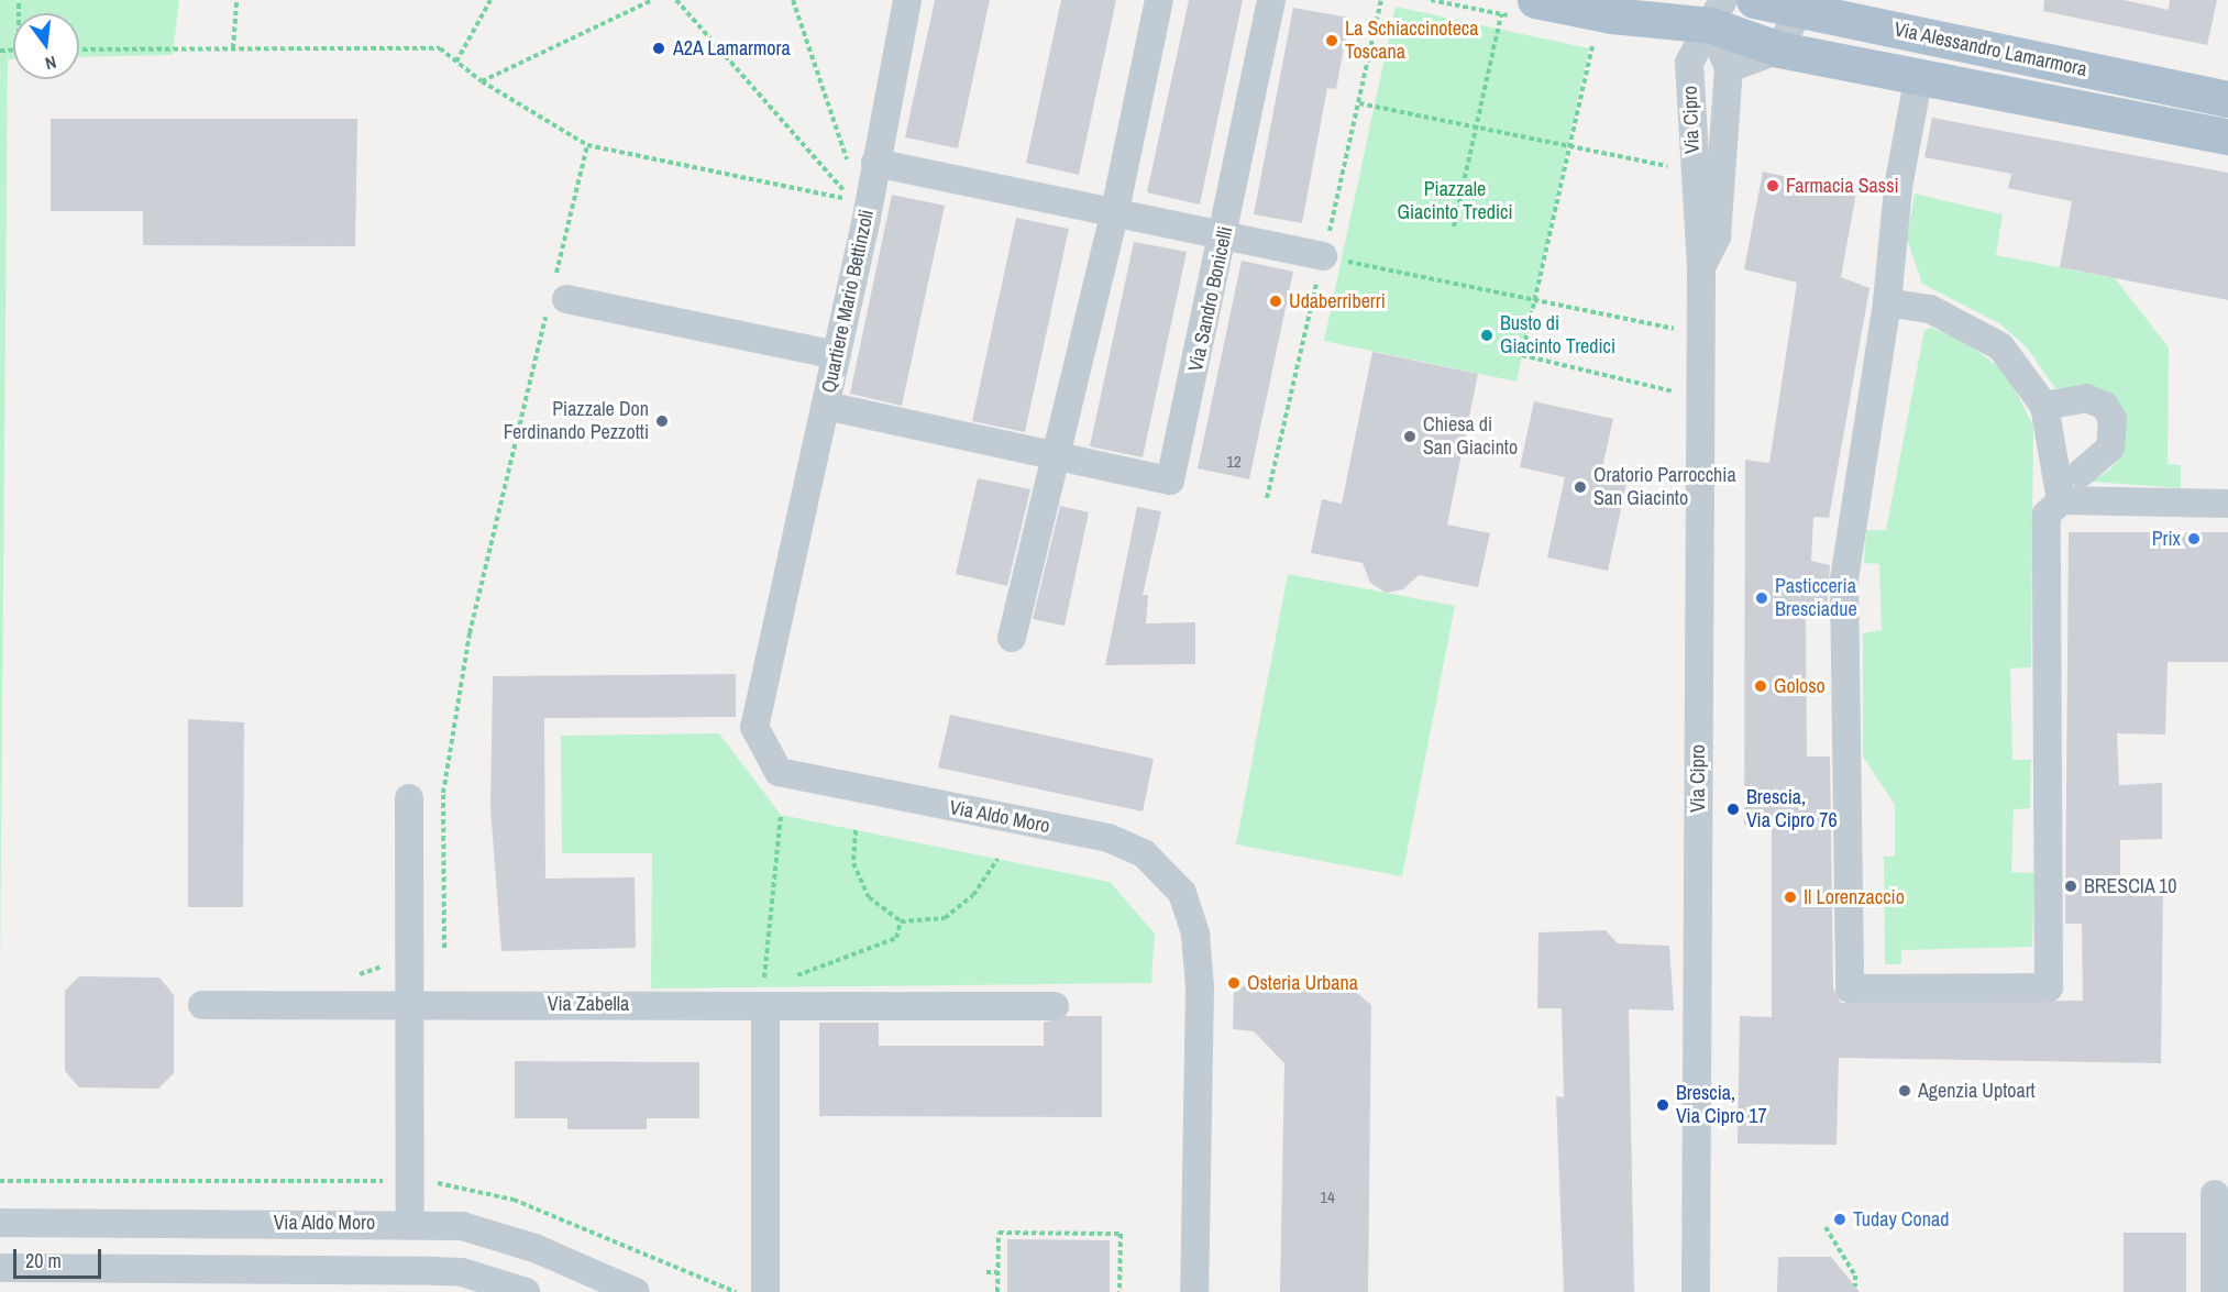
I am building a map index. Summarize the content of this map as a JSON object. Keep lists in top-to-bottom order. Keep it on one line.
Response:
{"streets":{"main road":["Via Alessandro Lamarmora"],"street":["Via Cipro","Via Sandro Bonicelli","Quartiere Mario Bettinzoli","Via Aldo Moro","Via Zabella"]},"crossings":[["Via Alessandro Lamarmora","Via Cipro"],["Via Sandro Bonicelli","Quartiere Mario Bettinzoli"],["Quartiere Mario Bettinzoli","Via Aldo Moro"]],"parks":["Piazzale Giacinto Tredici"],"places":["La Schiaccinoteca Toscana","A2A Lamarmora","Farmacia Sassi","Udaberriberri","Busto di Giacinto Tredici","Piazzale Don Ferdinando Pezzotti","Chiesa di San Giacinto","Oratorio Parrocchia San Giacinto","Prix","Pasticceria Bresciadue","Goloso","Brescia, Via Cipro 76","BRESCIA 10","Il Lorenzaccio","Osteria Urbana","Agenzia Uptoart","Brescia, Via Cipro 17","Tuday Conad"],"house_numbers":["12","14"],"scale_bar":"20 m","north":"bottom"}
